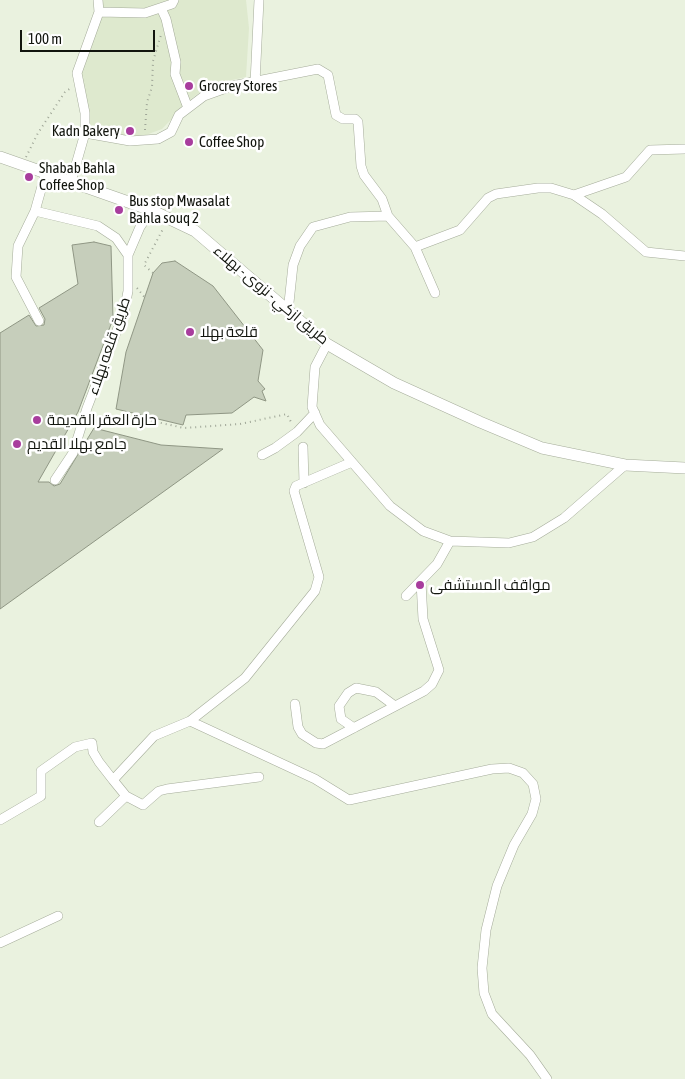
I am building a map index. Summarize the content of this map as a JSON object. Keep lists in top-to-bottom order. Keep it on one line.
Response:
{"streets":{"main road":["طريق ازكي - نزوى - بهلاء"],"street":["طريق قلعه بهلاء"]},"crossings":[["طريق ازكي - نزوى - بهلاء","طريق قلعه بهلاء"]],"places":["Grocrey Stores","Kadn Bakery","Coffee Shop","Shabab Bahla Coffee Shop","Bus stop Mwasalat Bahla souq 2","قلعة بهلا","حارة العقر القديمة","جامع بهلا القديم","مواقف المستشفى"],"scale_bar":"100 m"}
